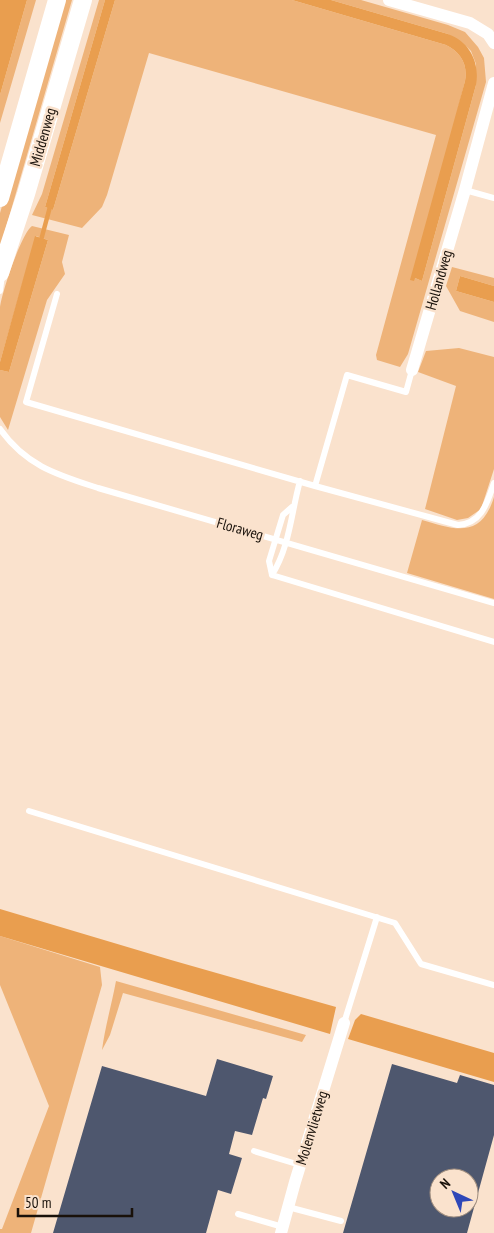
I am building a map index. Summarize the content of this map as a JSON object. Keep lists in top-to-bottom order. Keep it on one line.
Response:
{"streets":{"street":["Middenweg","Hollandweg","Molenvlietweg"],"lane":["Floraweg"]},"scale_bar":"50 m","north":"top left"}
